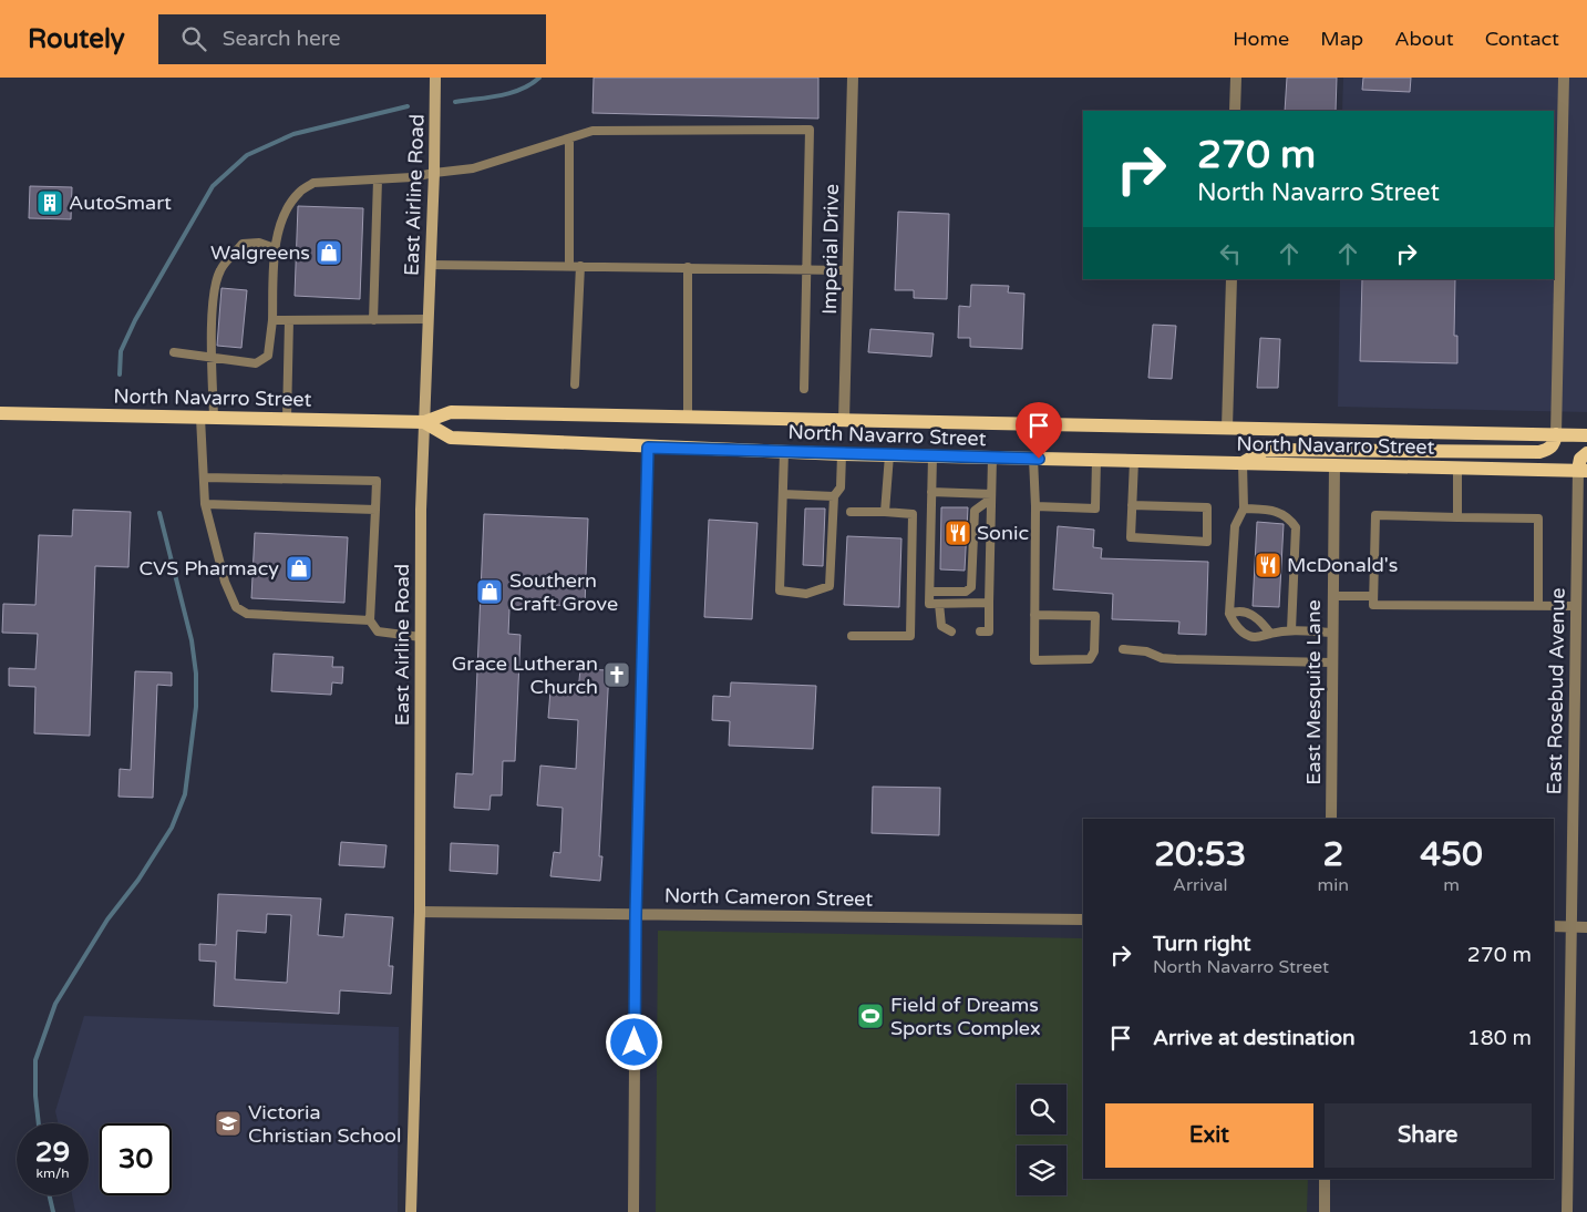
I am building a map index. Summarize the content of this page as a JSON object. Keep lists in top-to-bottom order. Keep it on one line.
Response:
{"streets":{"main road":["East Airline Road","North Navarro Street"],"street":["Imperial Drive","East Rosebud Avenue","East Mesquite Lane","North Cameron Street"]},"crossings":[["East Airline Road","North Navarro Street"],["East Airline Road","North Cameron Street"],["Imperial Drive","North Navarro Street"],["North Navarro Street","East Rosebud Avenue"],["North Navarro Street","East Mesquite Lane"]],"places":{"building":["AutoSmart"],"shop":["Walgreens","CVS Pharmacy","Southern Craft Grove"],"restaurant":["Sonic","McDonald's"],"church":["Grace Lutheran Church"],"sports":["Field of Dreams Sports Complex"],"school or university":["Victoria Christian School"]},"page":{"header":"Routely","search":"Search here","nav":["Home","Map","About","Contact"],"turn":["270 m","North Navarro Street"],"eta":["20:53","Arrival","2","min","450","m"],"list":[{"name":"Turn right","note":"North Navarro Street","value":"270 m"},{"name":"Arrive at destination","value":"180 m"}],"buttons":["Exit","Share"],"speed":"29 km/h","limit":"30"}}
